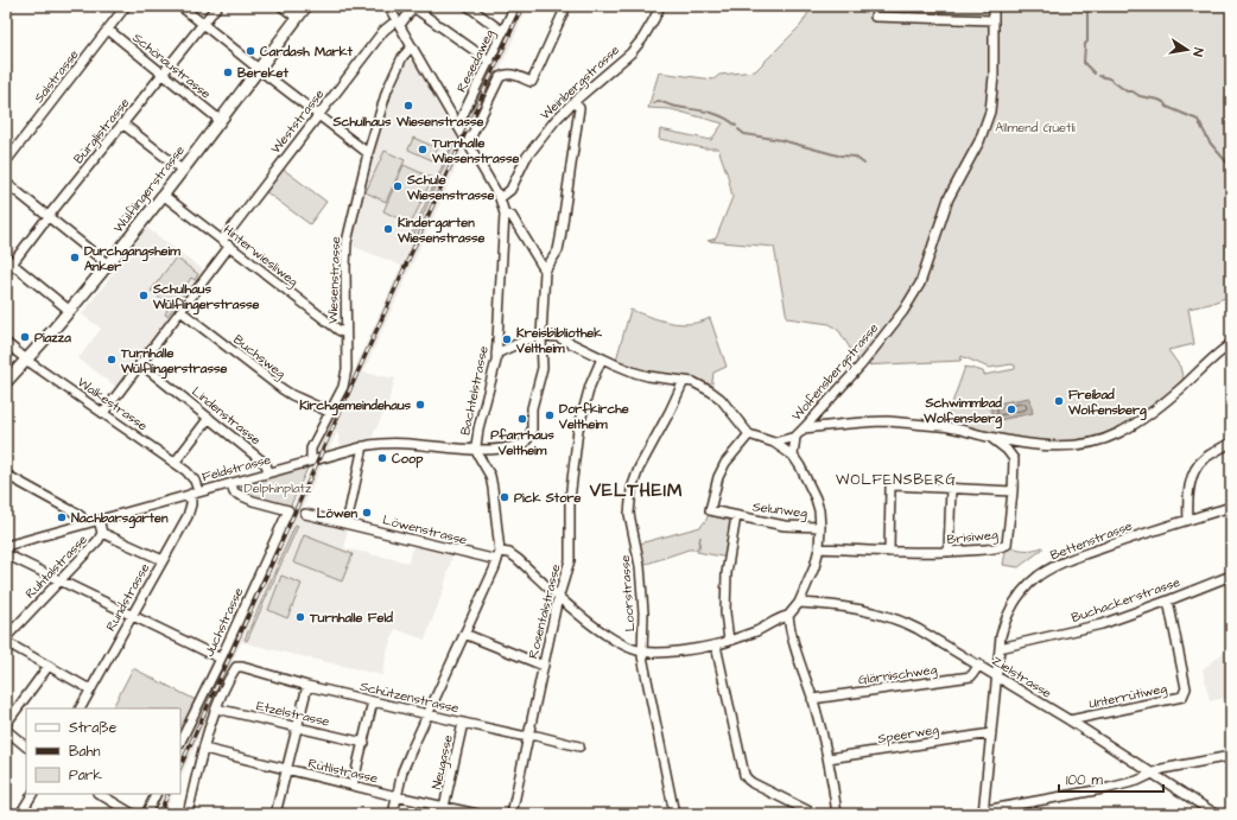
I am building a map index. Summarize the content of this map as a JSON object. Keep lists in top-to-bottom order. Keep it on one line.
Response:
{"streets":{"main road":["Wülflingerstrasse"],"street":["Resedaweg","Schönaustrasse","Salstrasse","Weinbergstrasse","Weststrasse","Bürglistrasse","Hinterwiesliweg","Wiesenstrasse","Buchsweg","Wolfensbergstrasse","Bachtelstrasse","Walkestrasse","Lindenstrasse","Feldstrasse","Selunweg","Löwenstrasse","Brisiweg","Bettenstrasse","Ruhtalstrasse","Loorstrasse","Rundstrasse","Buchackerstrasse","Rosentalstrasse","Juchstrasse","Glärnischweg","Zielstrasse","Unterrütiweg","Schützenstrasse","Etzelstrasse","Speerweg","Neugasse","Rütlistrasse"]},"crossings":[["Resedaweg","Bachtelstrasse"],["Schönaustrasse","Salstrasse"],["Schönaustrasse","Bürglistrasse"],["Schönaustrasse","Wülflingerstrasse"],["Weinbergstrasse","Bachtelstrasse"],["Weststrasse","Hinterwiesliweg"],["Weststrasse","Bachtelstrasse"],["Wülflingerstrasse","Hinterwiesliweg"],["Wülflingerstrasse","Walkestrasse"],["Hinterwiesliweg","Wiesenstrasse"],["Wiesenstrasse","Buchsweg"],["Wiesenstrasse","Bachtelstrasse"],["Wiesenstrasse","Feldstrasse"],["Bachtelstrasse","Feldstrasse"],["Bachtelstrasse","Löwenstrasse"],["Walkestrasse","Feldstrasse"],["Walkestrasse","Rundstrasse"],["Lindenstrasse","Feldstrasse"],["Feldstrasse","Rundstrasse"],["Feldstrasse","Juchstrasse"],["Bettenstrasse","Buchackerstrasse"],["Bettenstrasse","Zielstrasse"],["Bettenstrasse","Speerweg"],["Buchackerstrasse","Unterrütiweg"],["Rosentalstrasse","Schützenstrasse"],["Glärnischweg","Zielstrasse"],["Zielstrasse","Unterrütiweg"],["Schützenstrasse","Etzelstrasse"],["Schützenstrasse","Neugasse"],["Neugasse","Rütlistrasse"]],"districts":["WOLFENSBERG","VELTHEIM"],"parks":["Allmend Güetli","Delphinplatz"],"places":["Cardash Markt","Bereket","Schulhaus Wiesenstrasse","Turnhalle Wiesenstrasse","Schule Wiesenstrasse","Kindergarten Wiesenstrasse","Durchgangsheim Anker","Schulhaus Wülflingerstrasse","Piazza","Kreisbibliothek Veltheim","Turnhalle Wülflingerstrasse","Freibad Wolfensberg","Kirchgemeindehaus","Schwimmbad Wolfensberg","Dorfkirche Veltheim","Pfarrhaus Veltheim","Coop","Pick Store","Löwen","Nachbarsgarten","Turnhalle Feld"],"legend":["Straße","Bahn","Park"],"scale_bar":"100 m","north":"right"}
